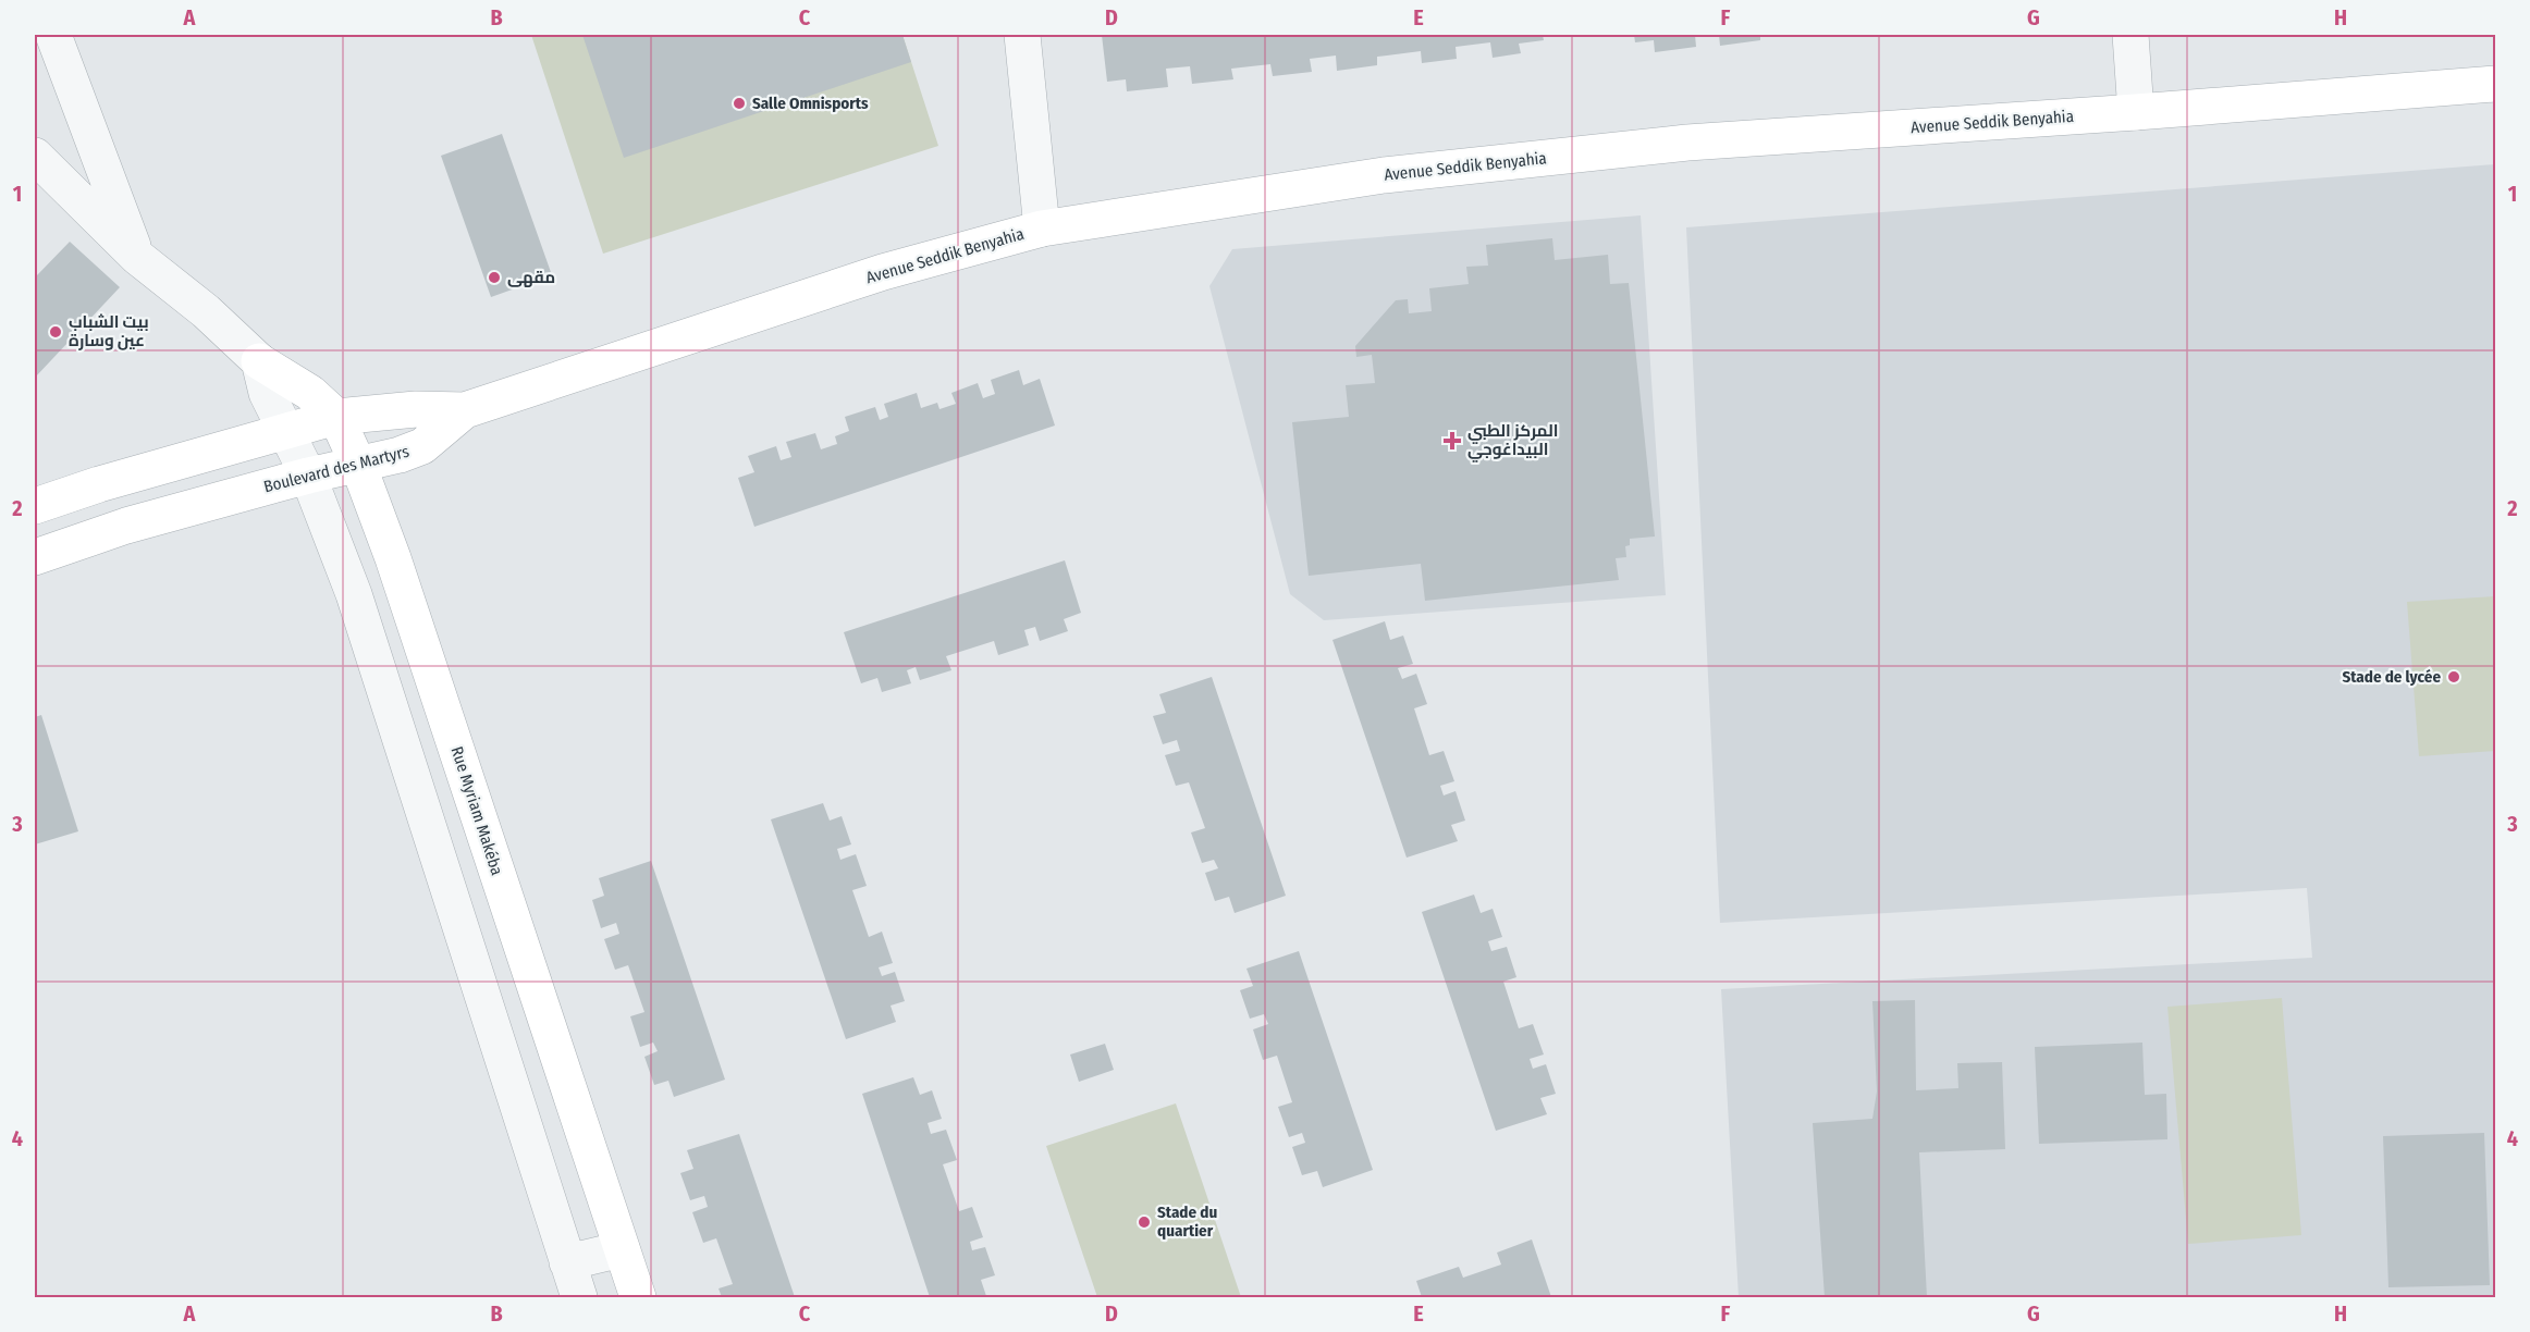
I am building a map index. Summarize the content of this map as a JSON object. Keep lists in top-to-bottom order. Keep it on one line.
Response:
{"streets":{"street":["Avenue Seddik Benyahia","Boulevard des Martyrs","Rue Myriam Makéba"]},"crossings":[["Avenue Seddik Benyahia","Boulevard des Martyrs"],["Boulevard des Martyrs","Rue Myriam Makéba"]],"places":{"other":["Salle Omnisports","مقهى","بيت الشباب عين وسارة","Stade de lycée","Stade du quartier"],"health":["المركز الطبي البيداغوجي"]},"grid":{"columns":["A","B","C","D","E","F","G","H"],"rows":["1","2","3","4"]}}
